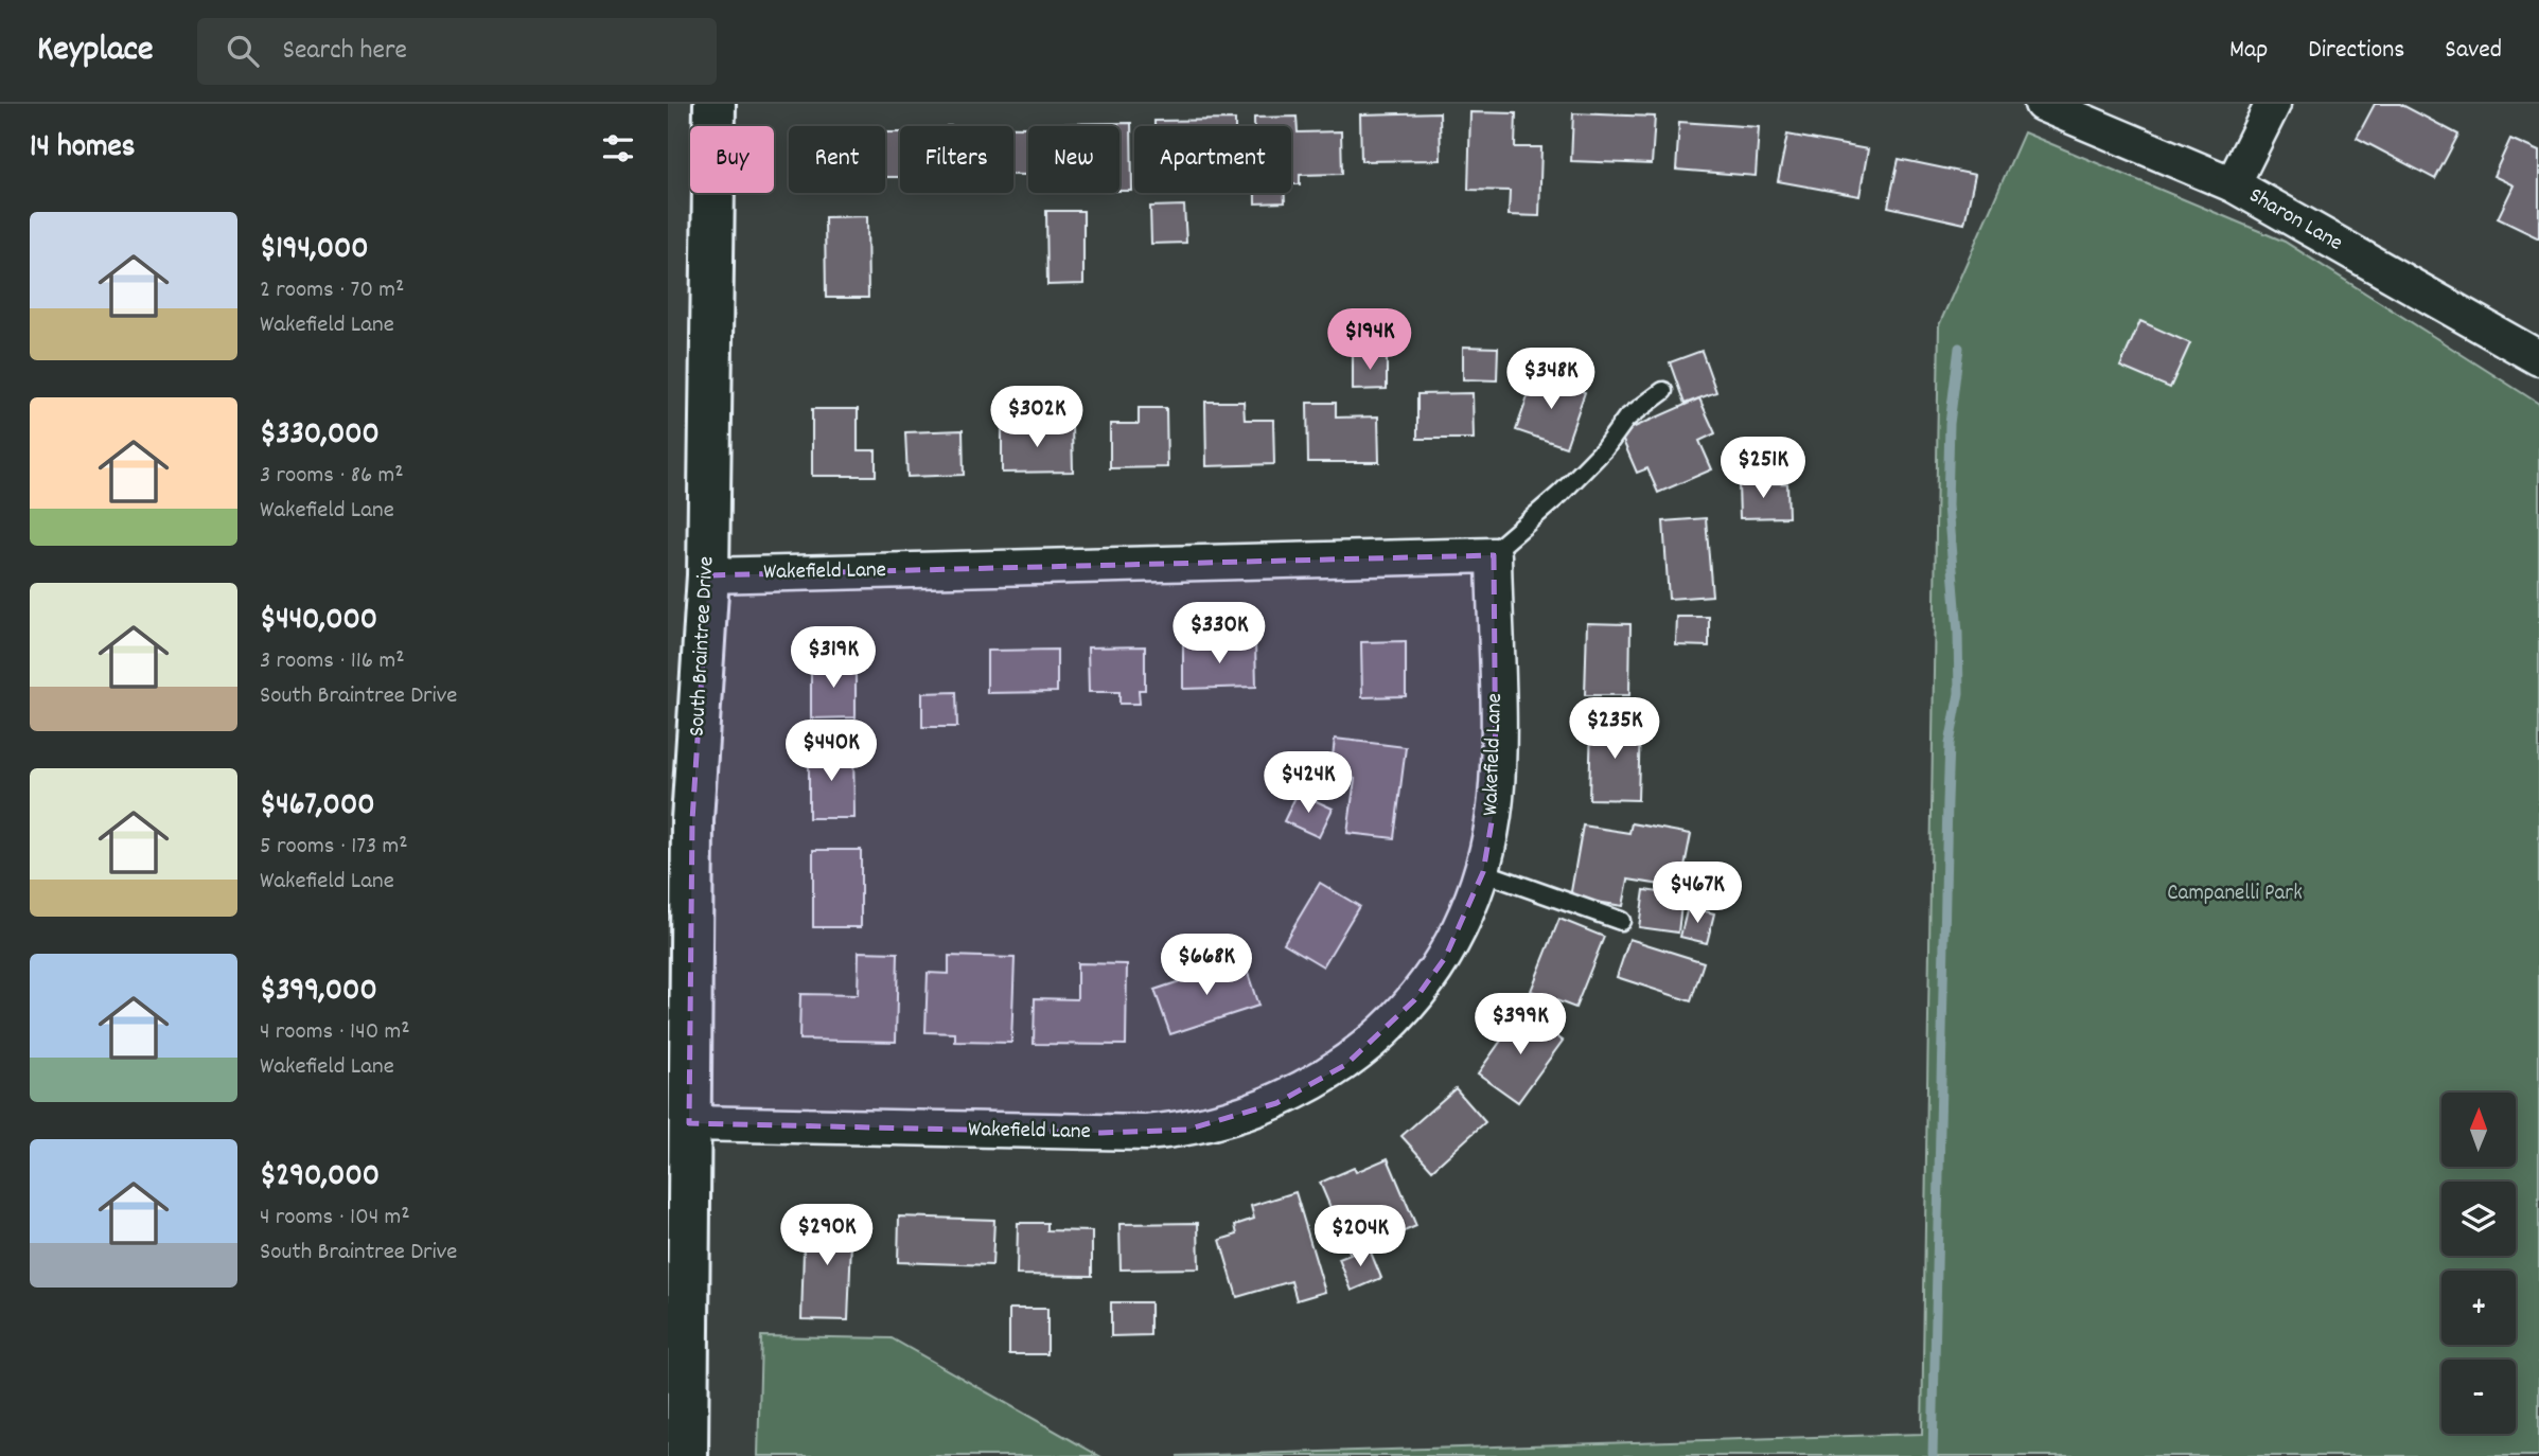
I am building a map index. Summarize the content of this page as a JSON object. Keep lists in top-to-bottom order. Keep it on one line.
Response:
{"streets":{"street":["Sharon Lane","Wakefield Lane","South Braintree Drive"]},"crossings":[["Wakefield Lane","South Braintree Drive"]],"parks":["Campanelli Park"],"north":"top","page":{"header":"Keyplace","search":"Search here","nav":["Map","Directions","Saved"],"heading":"14 homes","chip":["Buy","Rent","Filters","New","Apartment"],"list":[{"name":"$194,000","note":"2 rooms · 70 m² · Wakefield Lane"},{"name":"$330,000","note":"3 rooms · 86 m² · Wakefield Lane"},{"name":"$440,000","note":"3 rooms · 116 m² · South Braintree Drive"},{"name":"$467,000","note":"5 rooms · 173 m² · Wakefield Lane"},{"name":"$399,000","note":"4 rooms · 140 m² · Wakefield Lane"},{"name":"$290,000","note":"4 rooms · 104 m² · South Braintree Drive"}],"price":["$194K","$348K","$302K","$251K","$330K","$319K","$235K","$440K","$424K","$467K","$668K","$399K","$290K","$204K"],"map_buttons":["+","−"]}}
